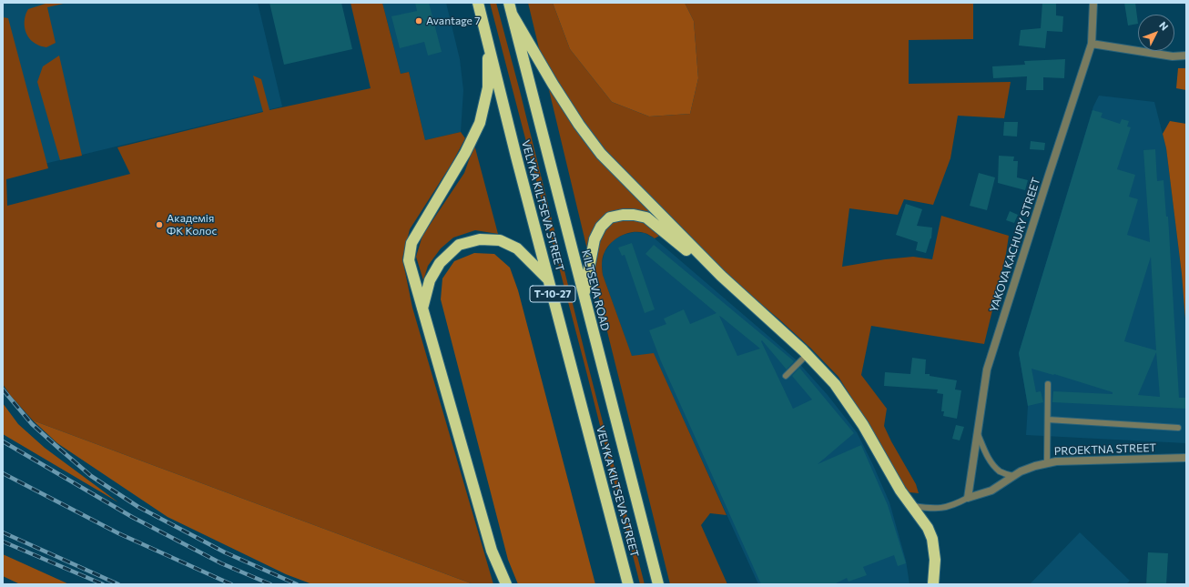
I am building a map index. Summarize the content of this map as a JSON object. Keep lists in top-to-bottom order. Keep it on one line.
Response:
{"streets":{"highway":["VELYKA KILTSEVA STREET","KILTSEVA ROAD","Т-10-27"],"street":["YAKOVA KACHURY STREET","PROEKTNA STREET"]},"crossings":[["YAKOVA KACHURY STREET","PROEKTNA STREET"]],"places":["Avantage 7","Академія ФК Колос"],"north":"top right"}
